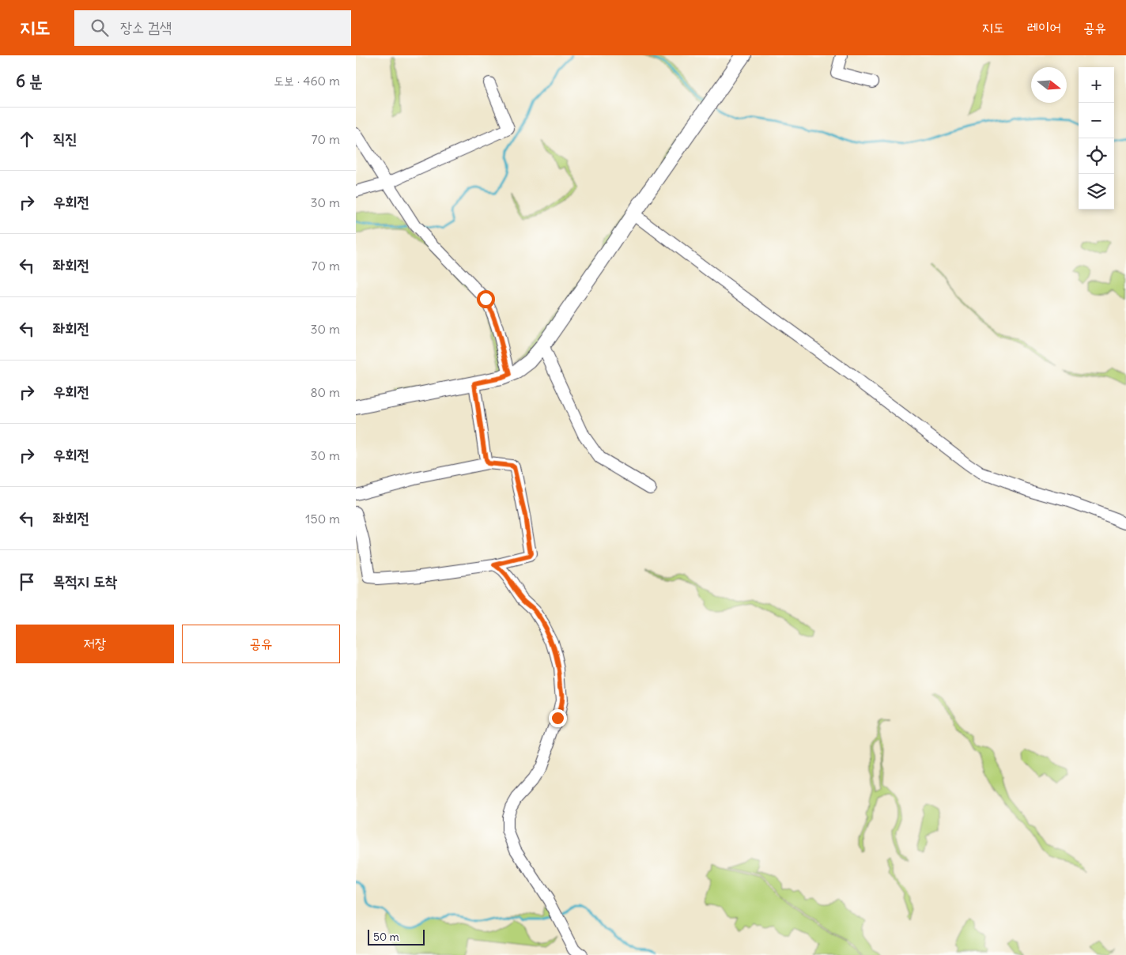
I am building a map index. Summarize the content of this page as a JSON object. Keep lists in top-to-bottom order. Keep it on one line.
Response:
{"scale_bar":"50 m","north":"right","page":{"header":"지도","search":"장소 검색","nav":["지도","레이어","공유"],"heading":["6 분","도보 · 460 m"],"map_buttons":["+","−"],"list":[["직진","70 m"],["우회전","30 m"],["좌회전","70 m"],["좌회전","30 m"],["우회전","80 m"],["우회전","30 m"],["좌회전","150 m"],"목적지 도착"],"buttons":["저장","공유"],"scale":"50 m"}}
